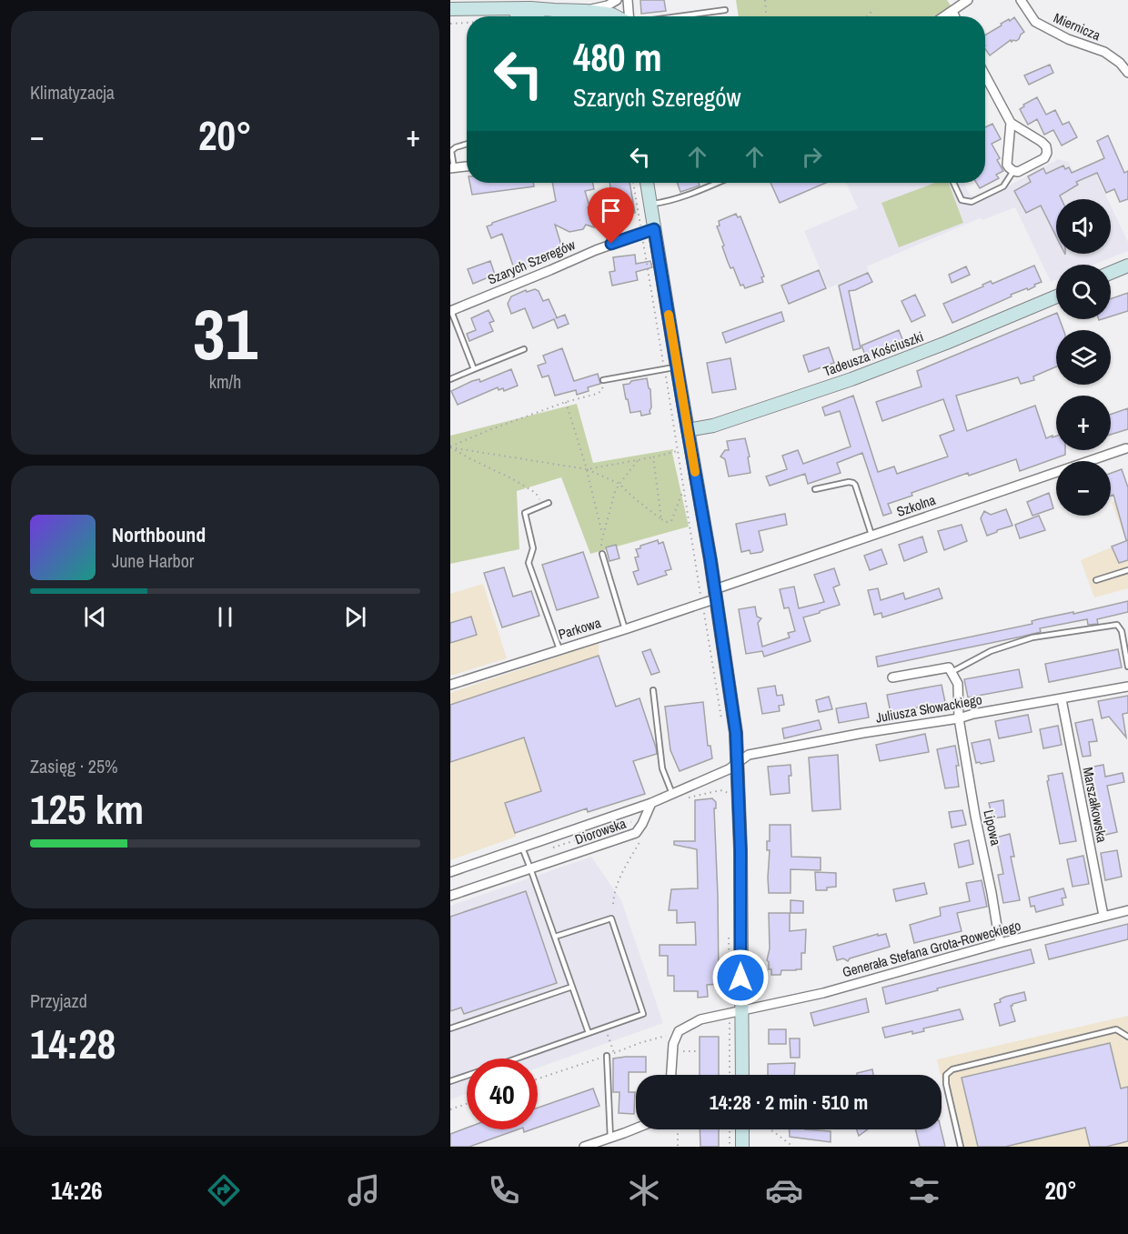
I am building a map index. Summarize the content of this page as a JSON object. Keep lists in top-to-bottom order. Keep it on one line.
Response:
{"streets":{"street":["Miernicza","Szarych Szeregów","Tadeusza Kościuszki","Szkolna","Parkowa","Juliusza Słowackiego","Marszałkowska","Lipowa","Diorowska","Generała Stefana Grota-Roweckiego"]},"crossings":[["Szkolna","Parkowa"],["Juliusza Słowackiego","Marszałkowska"],["Juliusza Słowackiego","Lipowa"],["Marszałkowska","Generała Stefana Grota-Roweckiego"],["Lipowa","Generała Stefana Grota-Roweckiego"]],"page":{"tile":["Klimatyzacja",["31","km/h"],["Zasięg · 25%","125 km"],["Przyjazd","14:28"]],"turn":["480 m","Szarych Szeregów"],"heat":["−","20°","+"],"map_buttons":["+","−"],"song":["Northbound","June Harbor"],"limit":"40","trip":"14:28 · 2 min · 510 m","tabs":["14:26","20°"]}}
